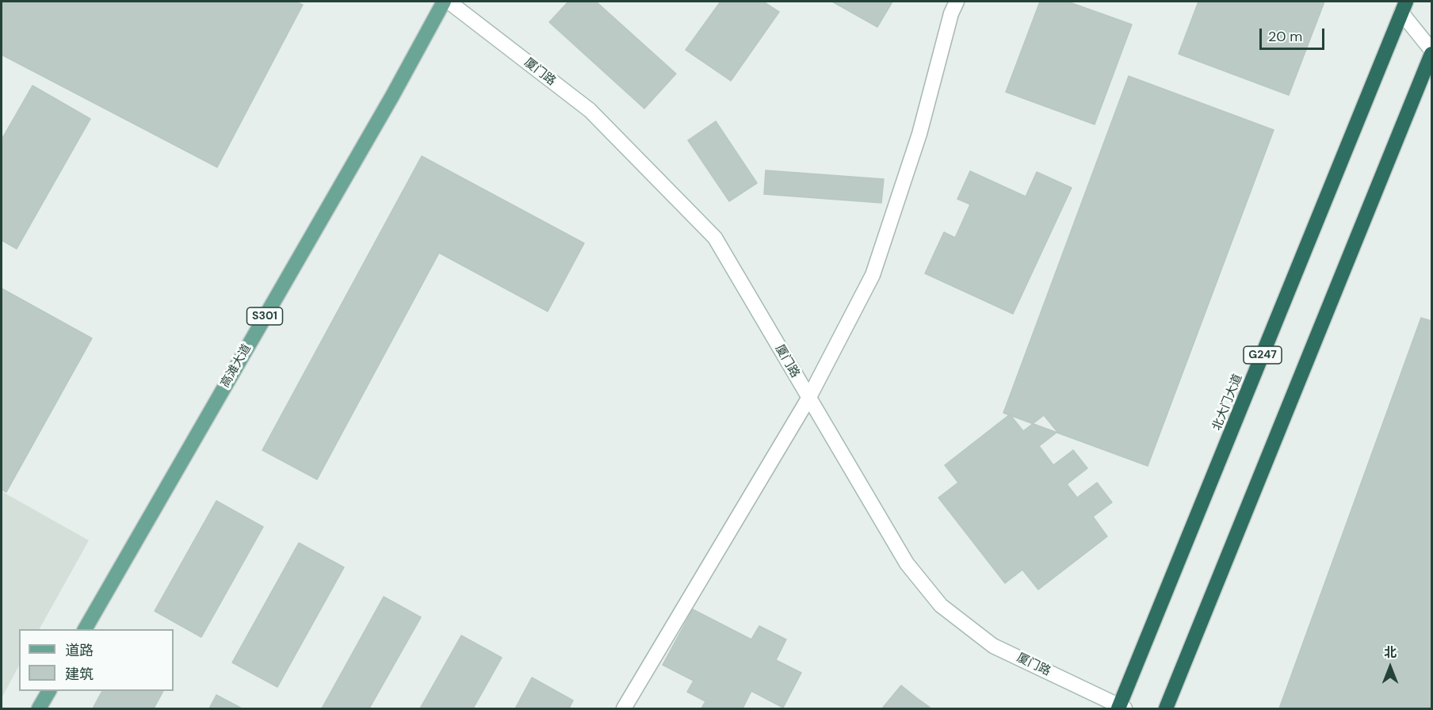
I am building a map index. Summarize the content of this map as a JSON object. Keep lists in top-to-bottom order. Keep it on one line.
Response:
{"streets":{"highway":["G247","北大门大道"],"main road":["厦门路","S301","高滩大道"]},"crossings":[["厦门路","北大门大道"]],"legend":["道路","建筑"],"scale_bar":"20 m","north":"top"}
